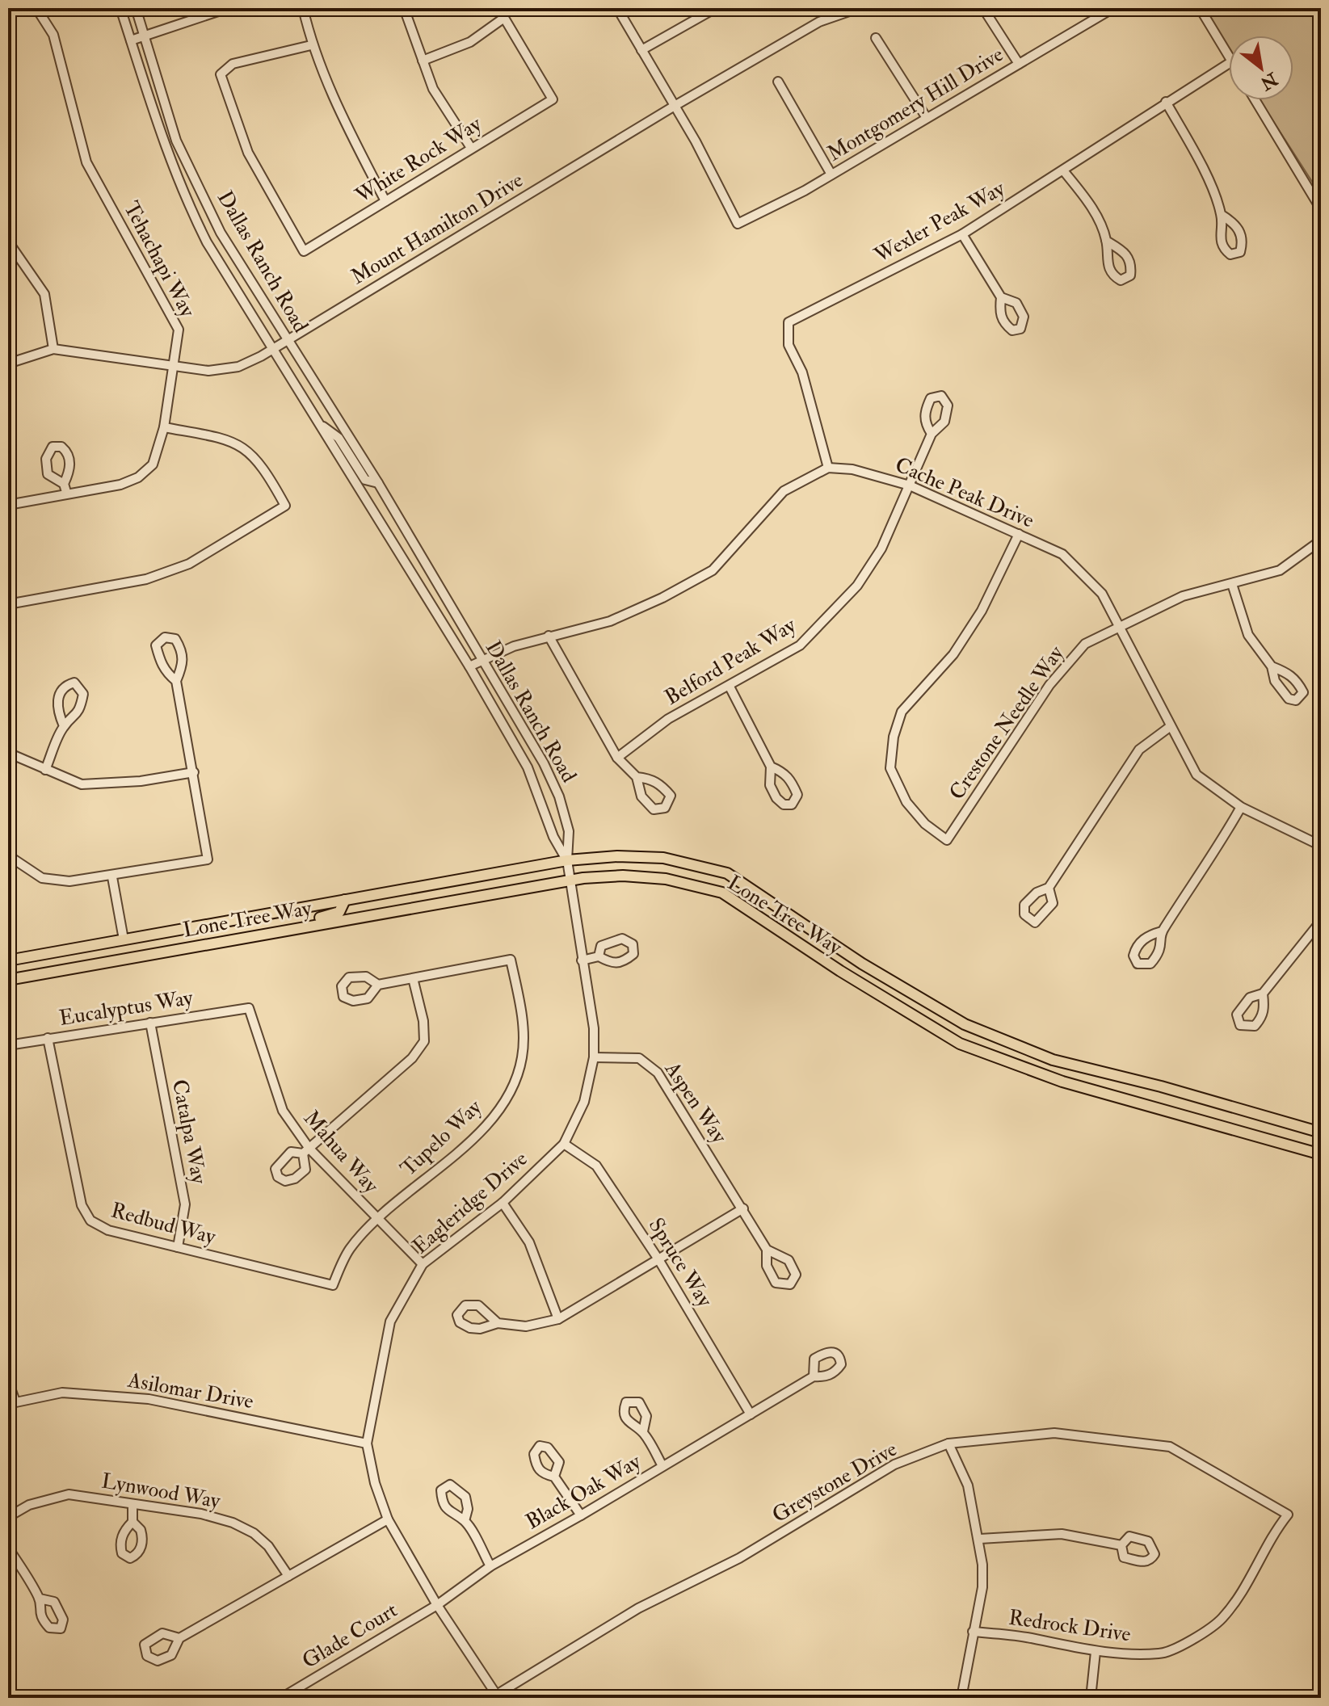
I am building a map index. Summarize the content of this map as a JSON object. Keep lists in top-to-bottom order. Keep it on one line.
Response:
{"streets":{"main road":["Lone Tree Way"],"street":["Montgomery Hill Drive","White Rock Way","Wexler Peak Way","Mount Hamilton Drive","Tehachapi Way","Dallas Ranch Road","Cache Peak Drive","Belford Peak Way","Crestone Needle Way","Eucalyptus Way","Aspen Way","Catalpa Way","Tupelo Way","Mahua Way","Eagleridge Drive","Redbud Way","Spruce Way","Asilomar Drive","Greystone Drive","Lynwood Way","Black Oak Way","Redrock Drive","Glade Court"]},"crossings":[["Montgomery Hill Drive","Mount Hamilton Drive"],["Wexler Peak Way","Cache Peak Drive"],["Mount Hamilton Drive","Tehachapi Way"],["Mount Hamilton Drive","Dallas Ranch Road"],["Dallas Ranch Road","Lone Tree Way"],["Dallas Ranch Road","Eagleridge Drive"],["Cache Peak Drive","Belford Peak Way"],["Cache Peak Drive","Crestone Needle Way"],["Lone Tree Way","Eagleridge Drive"],["Eucalyptus Way","Catalpa Way"],["Eucalyptus Way","Mahua Way"],["Eucalyptus Way","Redbud Way"],["Aspen Way","Eagleridge Drive"],["Catalpa Way","Redbud Way"],["Tupelo Way","Mahua Way"],["Tupelo Way","Redbud Way"],["Mahua Way","Eagleridge Drive"],["Mahua Way","Redbud Way"],["Eagleridge Drive","Spruce Way"],["Eagleridge Drive","Asilomar Drive"],["Eagleridge Drive","Greystone Drive"],["Eagleridge Drive","Black Oak Way"],["Eagleridge Drive","Glade Court"],["Spruce Way","Black Oak Way"],["Greystone Drive","Redrock Drive"],["Black Oak Way","Glade Court"]],"north":"bottom right"}
